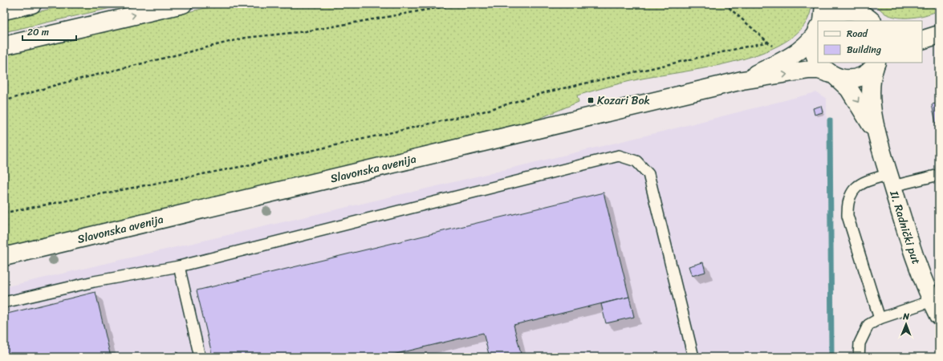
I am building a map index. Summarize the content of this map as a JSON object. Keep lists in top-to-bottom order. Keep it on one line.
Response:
{"streets":{"street":["Slavonska avenija","II. Radnički put"]},"crossings":[["Slavonska avenija","II. Radnički put"]],"places":{"transit":["Kozari Bok"]},"legend":["Road","Building"],"scale_bar":"20 m","north":"top"}
